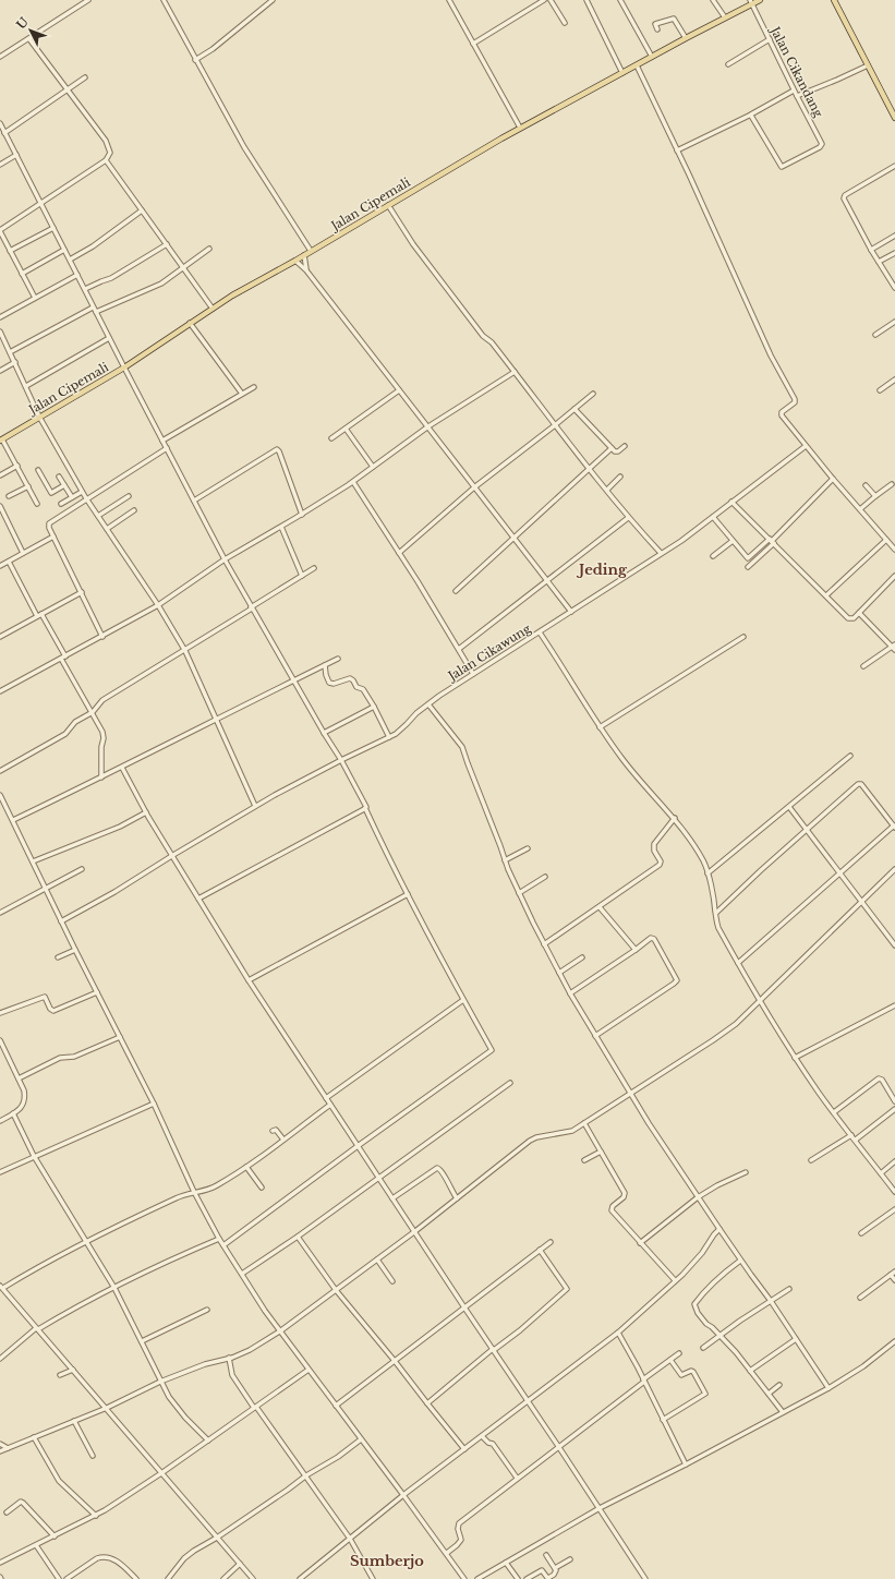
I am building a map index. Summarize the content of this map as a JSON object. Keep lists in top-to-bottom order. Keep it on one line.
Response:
{"streets":{"main road":["Jalan Cipemali"],"street":["Jalan Cikandang","Jalan Cikawung"]},"crossings":[["Jalan Cikandang","Jalan Cipemali"]],"districts":["Jeding","Sumberjo"],"north":"top left"}
